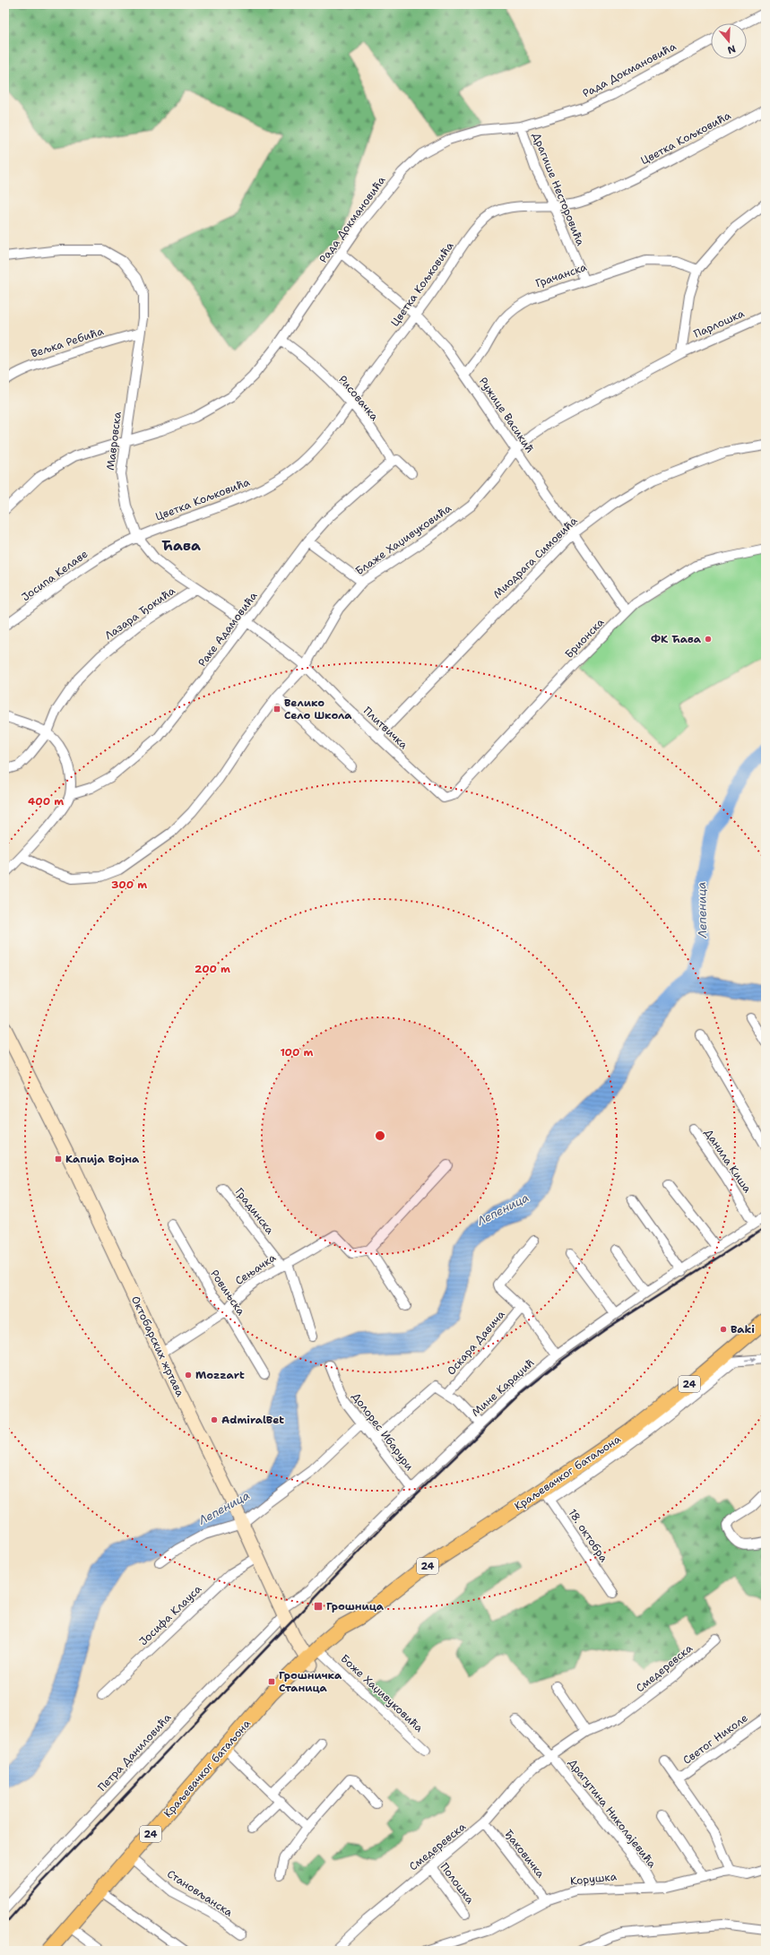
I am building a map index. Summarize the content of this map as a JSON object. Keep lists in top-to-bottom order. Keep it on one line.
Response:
{"streets":{"main road":["24","Краљевачког батаљона"],"street":["Рада Докмановића","Цветка Кољковића","Драгише Несторовића","Грачанска","Парлошка","Вељка Ребића","Рисовачка","Ружице Васикић","Мавровска","Блаже Хаџивуковића","Миодрага Симовића","Јосипа Келаве","Лазара Ђокића","Раке Адамовића","Брионска","Плитвичка","Данила Киша","Градинска","Сењачка","Ровињска","Оскара Давича","Октобарских жртава","Мине Караџић","Долорес Ибарури","18. октобра","Јосифа Клауса","Смедеревска","Боже Хаџивуковића","Светог Николе","Петра Даниловића","Драгутина Николајевића","Ђаковичка","Корушка","Полошка","Становљанска"]},"crossings":[["Рада Докмановића","Драгише Несторовића"],["Рада Докмановића","Рисовачка"],["Рада Докмановића","Ружице Васикић"],["Рада Докмановића","Мавровска"],["Цветка Кољковића","Драгише Несторовића"],["Цветка Кољковића","Рисовачка"],["Цветка Кољковића","Ружице Васикић"],["Цветка Кољковића","Мавровска"],["Цветка Кољковића","Јосипа Келаве"],["Драгише Несторовића","Грачанска"],["Грачанска","Ружице Васикић"],["Парлошка","Блаже Хаџивуковића"],["Вељка Ребића","Мавровска"],["Рисовачка","Раке Адамовића"],["Ружице Васикић","Блаже Хаџивуковића"],["Ружице Васикић","Миодрага Симовића"],["Ружице Васикић","Брионска"],["Мавровска","Блаже Хаџивуковића"],["Мавровска","Јосипа Келаве"],["Мавровска","Лазара Ђокића"],["Мавровска","Раке Адамовића"],["Мавровска","Плитвичка"],["Блаже Хаџивуковића","Плитвичка"],["Миодрага Симовића","Плитвичка"],["Брионска","Плитвичка"],["Данила Киша","Мине Караџић"],["Градинска","Сењачка"],["Сењачка","Ровињска"],["Сењачка","Октобарских жртава"],["Октобарских жртава","Мине Караџић"],["Октобарских жртава","Краљевачког батаљона"],["Октобарских жртава","Јосифа Клауса"],["Октобарских жртава","Петра Даниловића"],["Мине Караџић","Долорес Ибарури"],["Мине Караџић","Петра Даниловића"],["Краљевачког батаљона","18. октобра"],["Краљевачког батаљона","Боже Хаџивуковића"],["Краљевачког батаљона","Становљанска"],["Смедеревска","Драгутина Николајевића"],["Смедеревска","Ђаковичка"],["Смедеревска","Полошка"],["Драгутина Николајевића","Корушка"],["Ђаковичка","Корушка"]],"districts":["Ћава"],"water":["Лепеница"],"places":{"other":["ФК Ћава","Baki","Mozzart","AdmiralBet"],"transit":["Велико Село Школа","Капија Војна","Грошница","Грошничка Станица"]},"north":"bottom","rings":["400 m","300 m","200 m","100 m"]}
